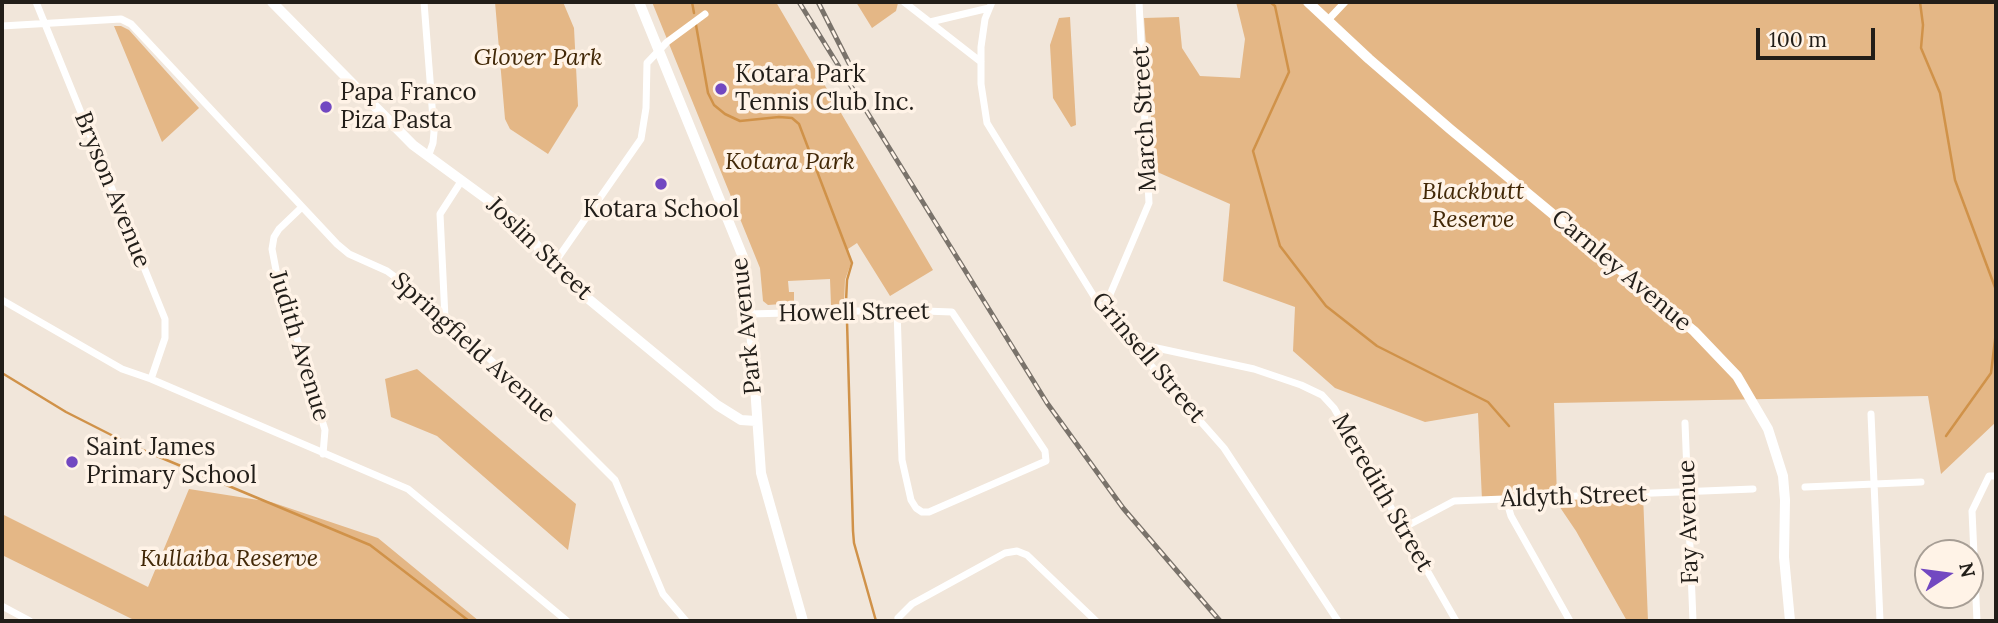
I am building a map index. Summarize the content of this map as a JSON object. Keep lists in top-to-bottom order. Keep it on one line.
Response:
{"streets":{"main road":["Joslin Street","Carnley Avenue","Park Avenue"],"street":["March Street","Bryson Avenue","Howell Street","Judith Avenue","Springfield Avenue","Grinsell Street","Meredith Street","Aldyth Street","Fay Avenue"]},"crossings":[["March Street","Grinsell Street"],["Bryson Avenue","Springfield Avenue"],["Joslin Street","Park Avenue"],["Howell Street","Park Avenue"],["Judith Avenue","Springfield Avenue"],["Grinsell Street","Meredith Street"],["Meredith Street","Aldyth Street"],["Aldyth Street","Fay Avenue"]],"parks":["Glover Park","Kotara Park","Blackbutt Reserve","Kullaiba Reserve"],"places":["Kotara Park Tennis Club Inc.","Papa Franco Piza Pasta","Kotara School","Saint James Primary School"],"scale_bar":"100 m","north":"right"}
